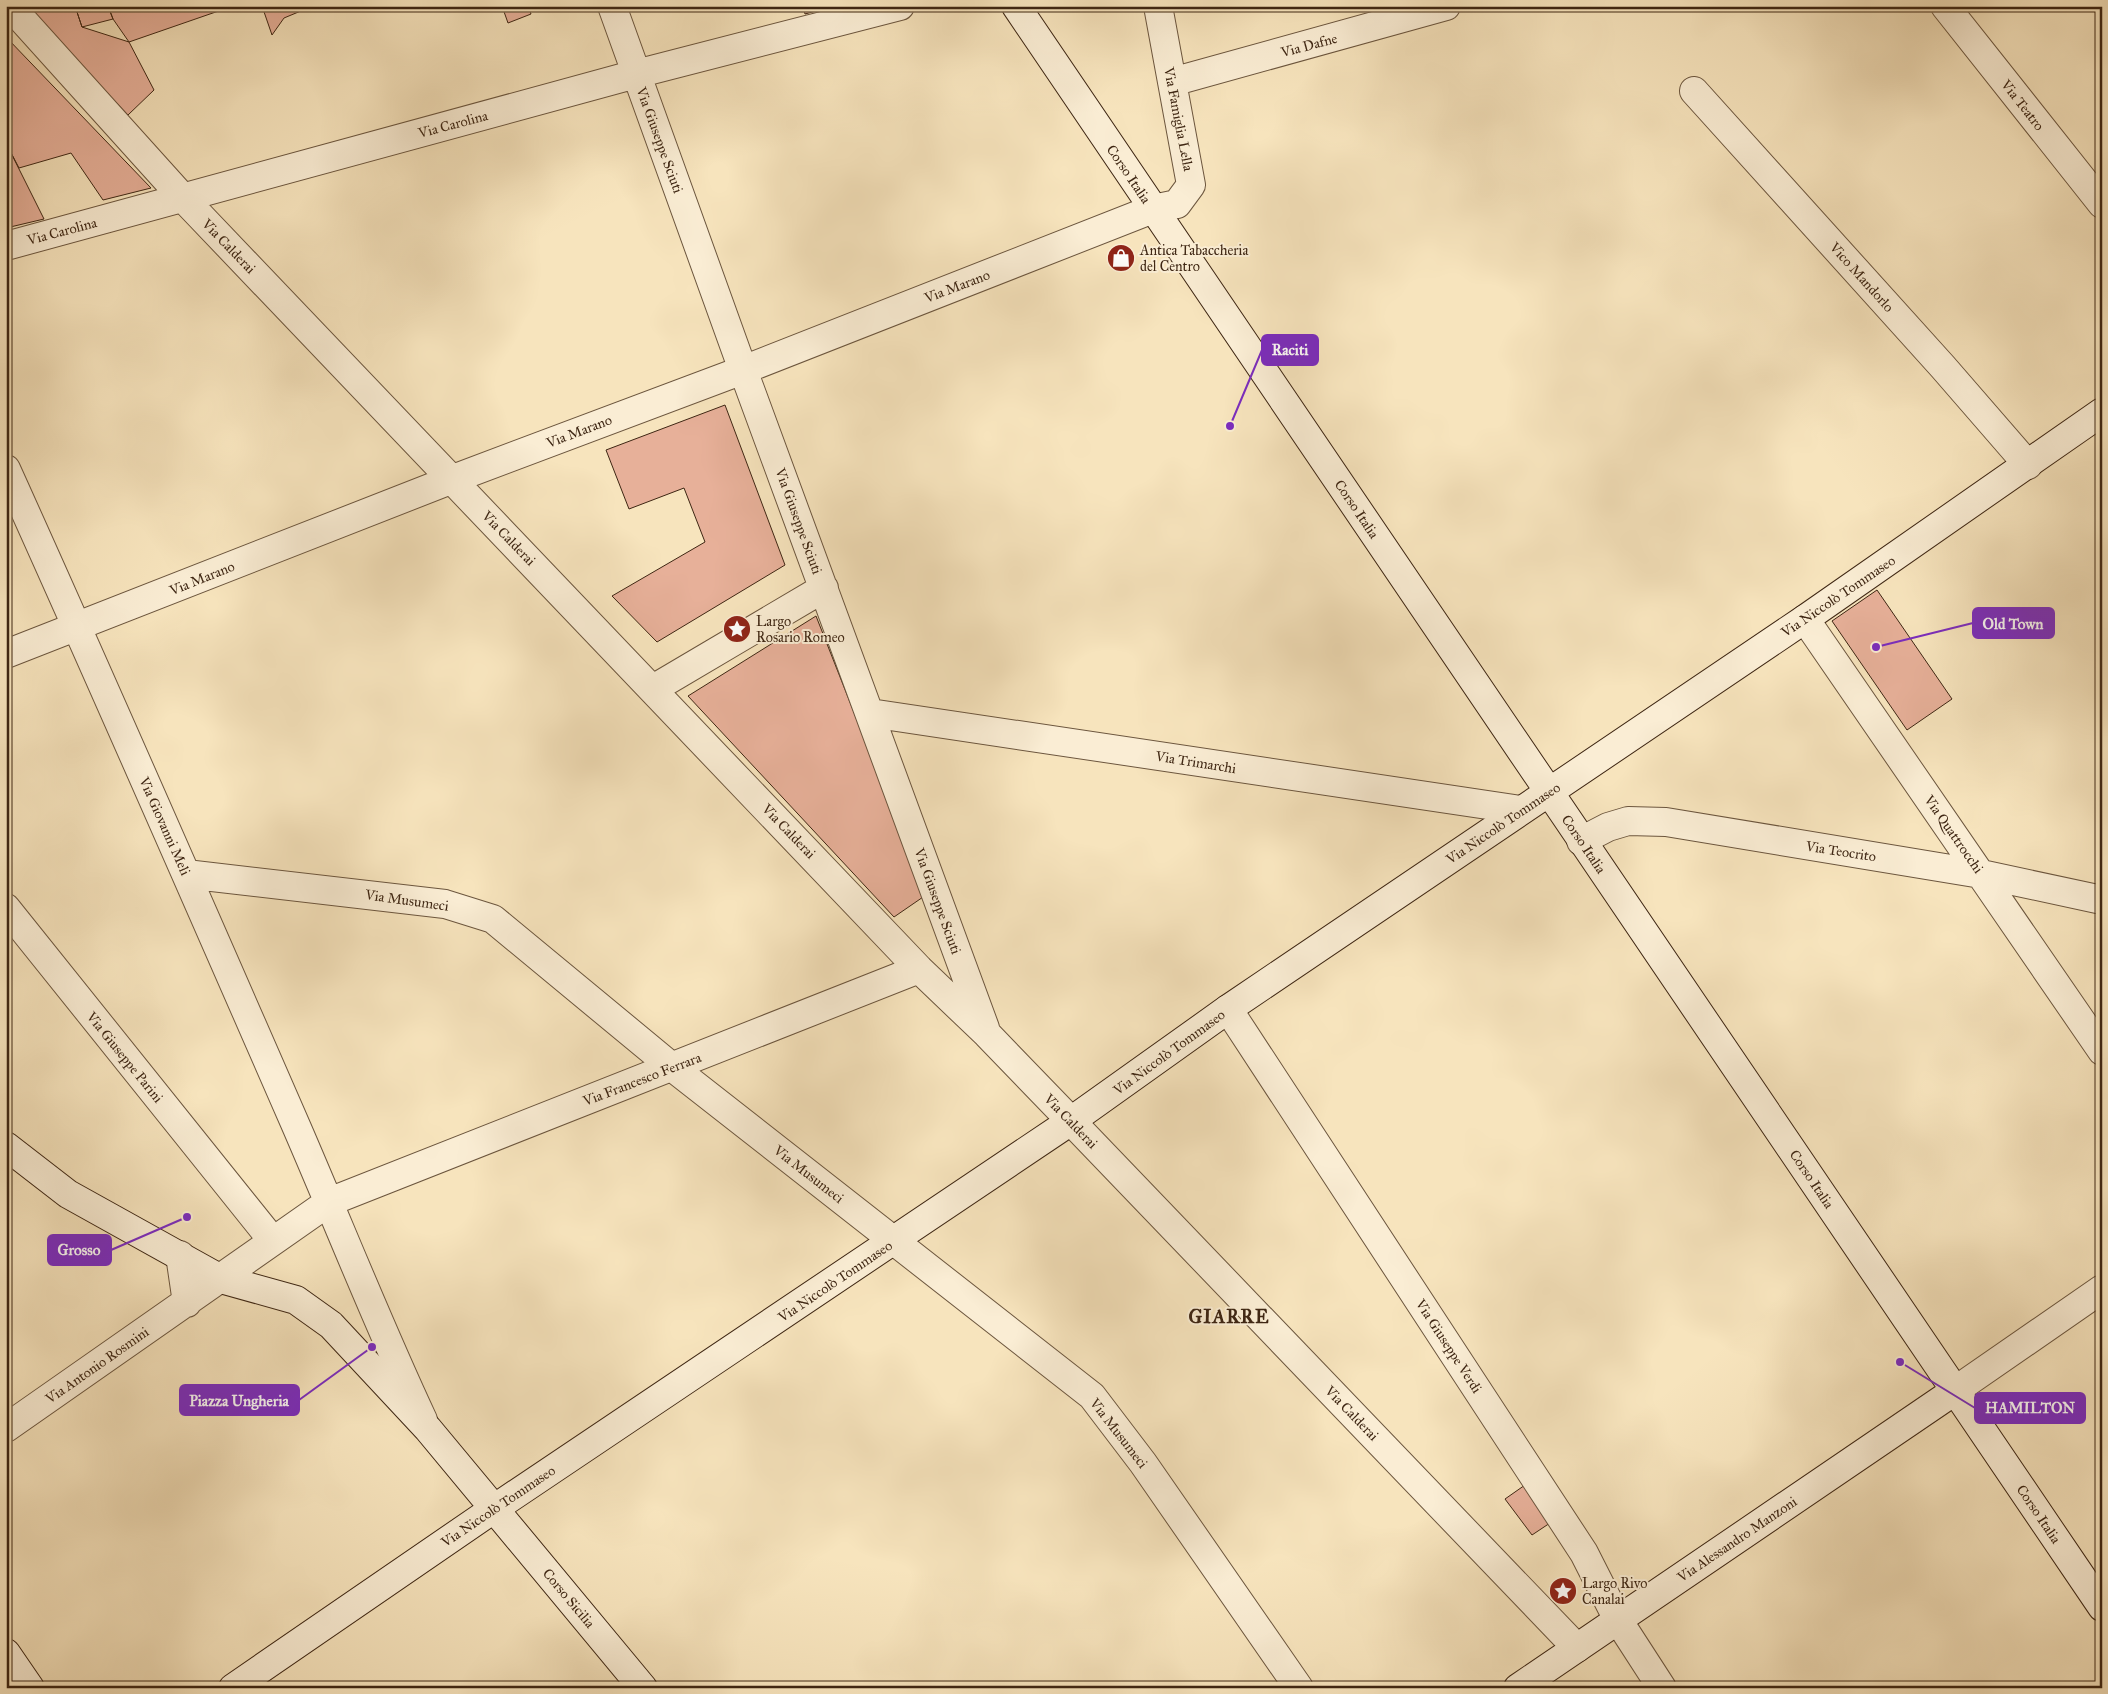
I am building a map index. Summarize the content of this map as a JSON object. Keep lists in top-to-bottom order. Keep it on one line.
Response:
{"streets":{"street":["Via Dafne","Via Teatro","Via Famiglia Lella","Via Carolina","Via Giuseppe Sciuti","Corso Italia","Via Calderai","Vico Mandorlo","Via Marano","Via Niccolò Tommaseo","Via Trimarchi","Via Giovanni Meli","Via Quattrocchi","Via Teocrito","Via Musumeci","Via Giuseppe Parini","Via Francesco Ferrara","Via Giuseppe Verdi","Via Antonio Rosmini","Via Alessandro Manzoni","Corso Sicilia"]},"crossings":[["Via Dafne","Via Famiglia Lella"],["Via Famiglia Lella","Corso Italia"],["Via Famiglia Lella","Via Marano"],["Via Carolina","Via Giuseppe Sciuti"],["Via Carolina","Via Calderai"],["Via Giuseppe Sciuti","Via Calderai"],["Via Giuseppe Sciuti","Via Marano"],["Via Giuseppe Sciuti","Via Trimarchi"],["Corso Italia","Via Marano"],["Corso Italia","Via Niccolò Tommaseo"],["Corso Italia","Via Teocrito"],["Corso Italia","Via Alessandro Manzoni"],["Via Calderai","Via Marano"],["Via Calderai","Via Niccolò Tommaseo"],["Via Calderai","Via Francesco Ferrara"],["Via Calderai","Via Alessandro Manzoni"],["Vico Mandorlo","Via Niccolò Tommaseo"],["Via Marano","Via Giovanni Meli"],["Via Niccolò Tommaseo","Via Trimarchi"],["Via Niccolò Tommaseo","Via Quattrocchi"],["Via Niccolò Tommaseo","Via Musumeci"],["Via Niccolò Tommaseo","Via Giuseppe Verdi"],["Via Niccolò Tommaseo","Corso Sicilia"],["Via Giovanni Meli","Via Musumeci"],["Via Giovanni Meli","Via Francesco Ferrara"],["Via Giovanni Meli","Corso Sicilia"],["Via Quattrocchi","Via Teocrito"],["Via Musumeci","Via Francesco Ferrara"],["Via Giuseppe Parini","Via Francesco Ferrara"],["Via Giuseppe Parini","Via Antonio Rosmini"],["Via Francesco Ferrara","Via Antonio Rosmini"],["Via Giuseppe Verdi","Via Alessandro Manzoni"]],"districts":["GIARRE"],"places":{"shop":["Antica Tabaccheria del Centro"],"other":["Raciti","Old Town","Grosso","Piazza Ungheria","HAMILTON"],"place":["Largo Rosario Romeo","Largo Rivo Canalai"]}}
